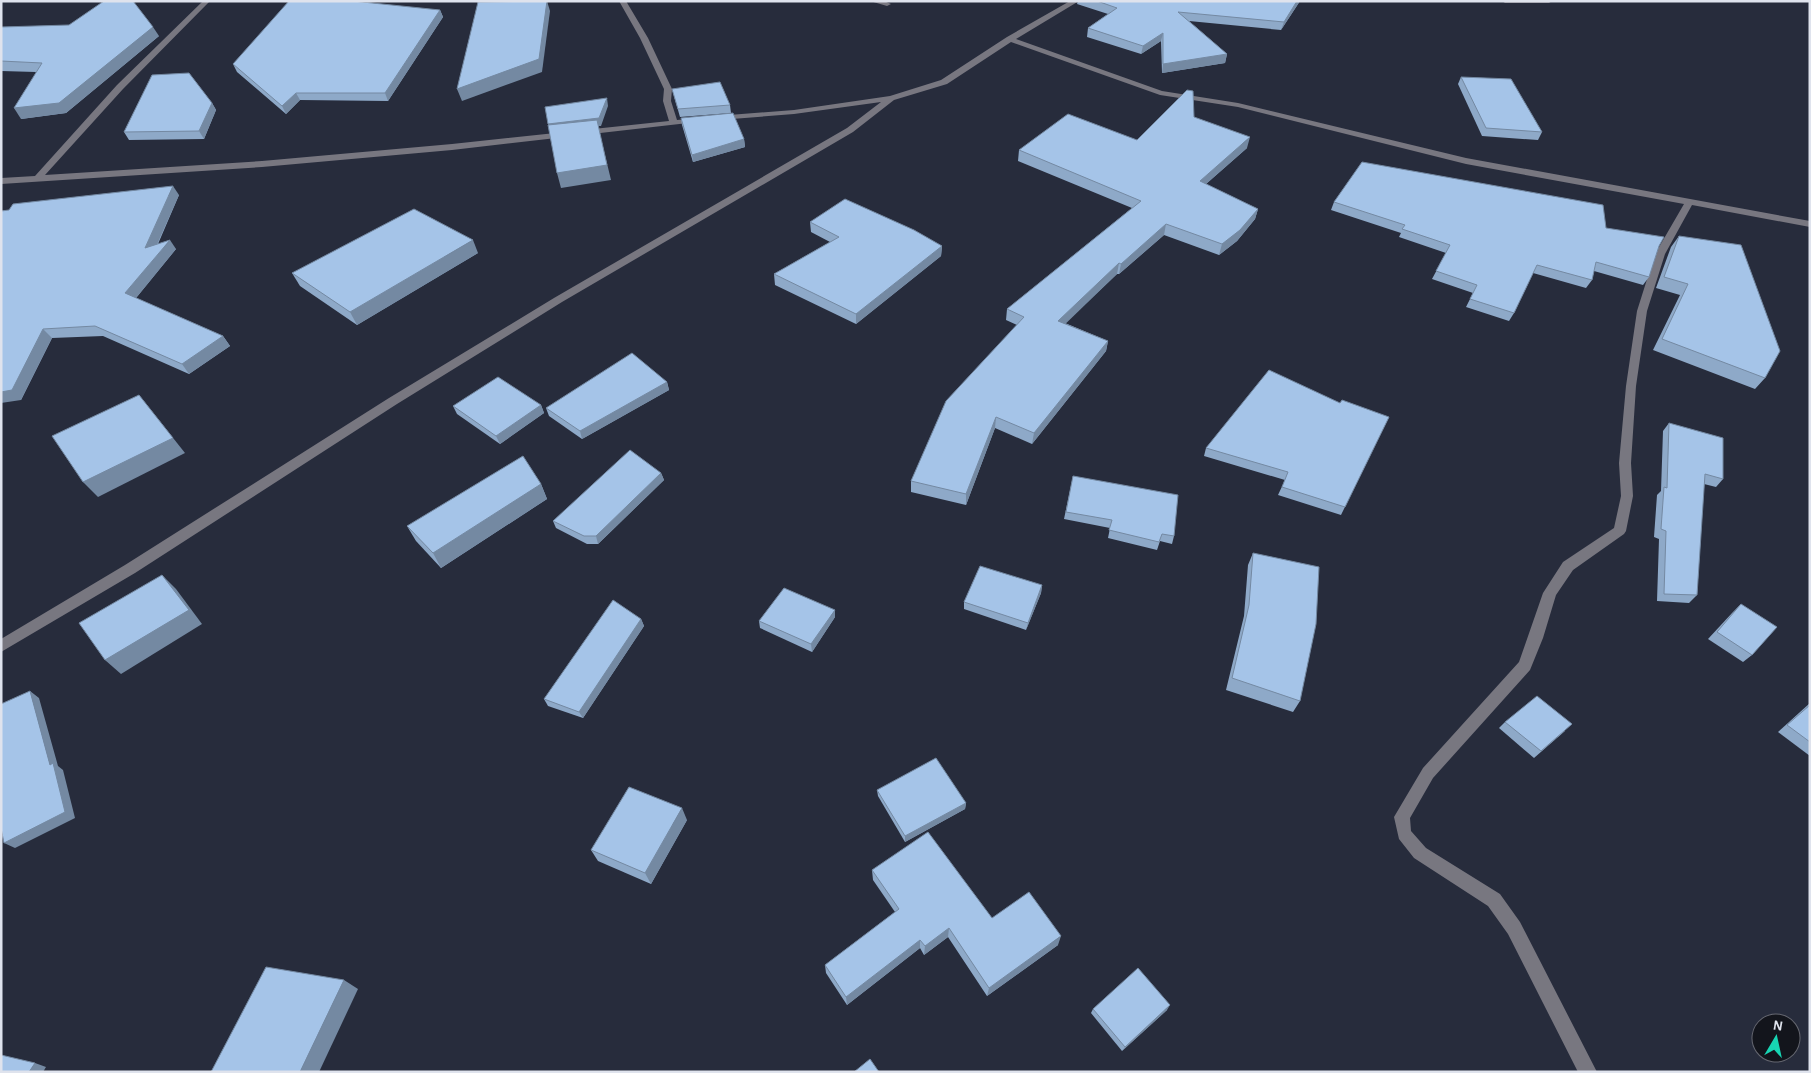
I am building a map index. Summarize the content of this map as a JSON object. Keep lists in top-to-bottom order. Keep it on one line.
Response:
{"north":"top"}
